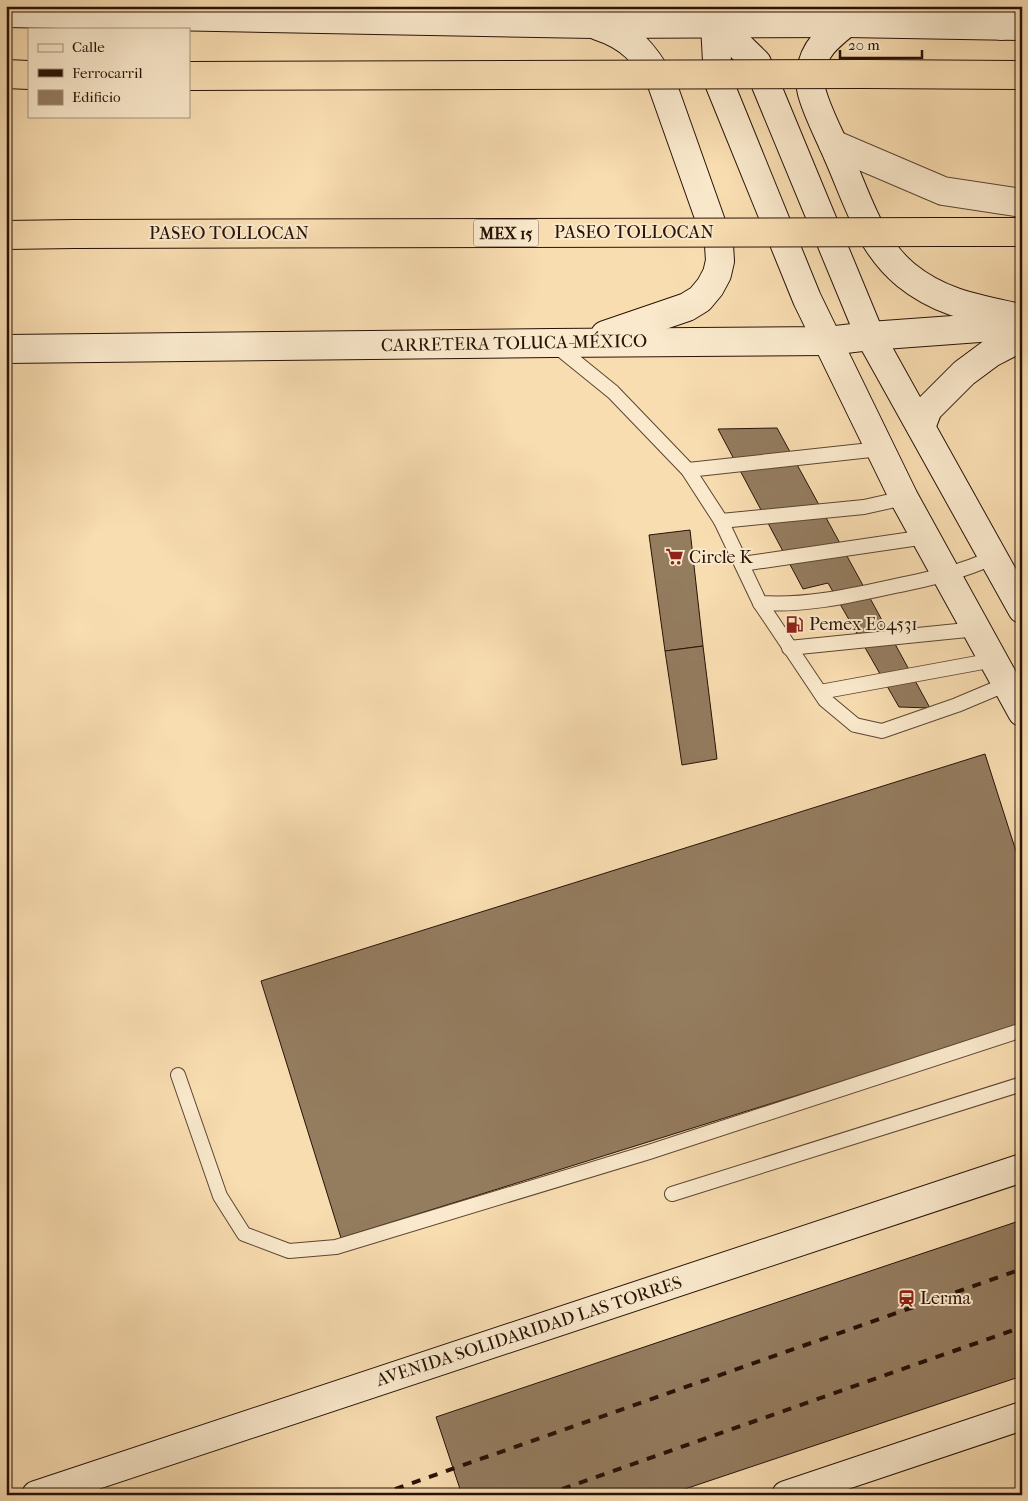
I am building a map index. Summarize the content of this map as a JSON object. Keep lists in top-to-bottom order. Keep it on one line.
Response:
{"streets":{"highway":["PASEO TOLLOCAN","MEX 15"],"main road":["CARRETERA TOLUCA-MÉXICO","AVENIDA SOLIDARIDAD LAS TORRES"]},"places":{"supermarket":["Circle K"],"fuel station":["Pemex E04531"],"station":["Lerma"]},"legend":["Calle","Ferrocarril","Edificio"],"scale_bar":"20 m"}
